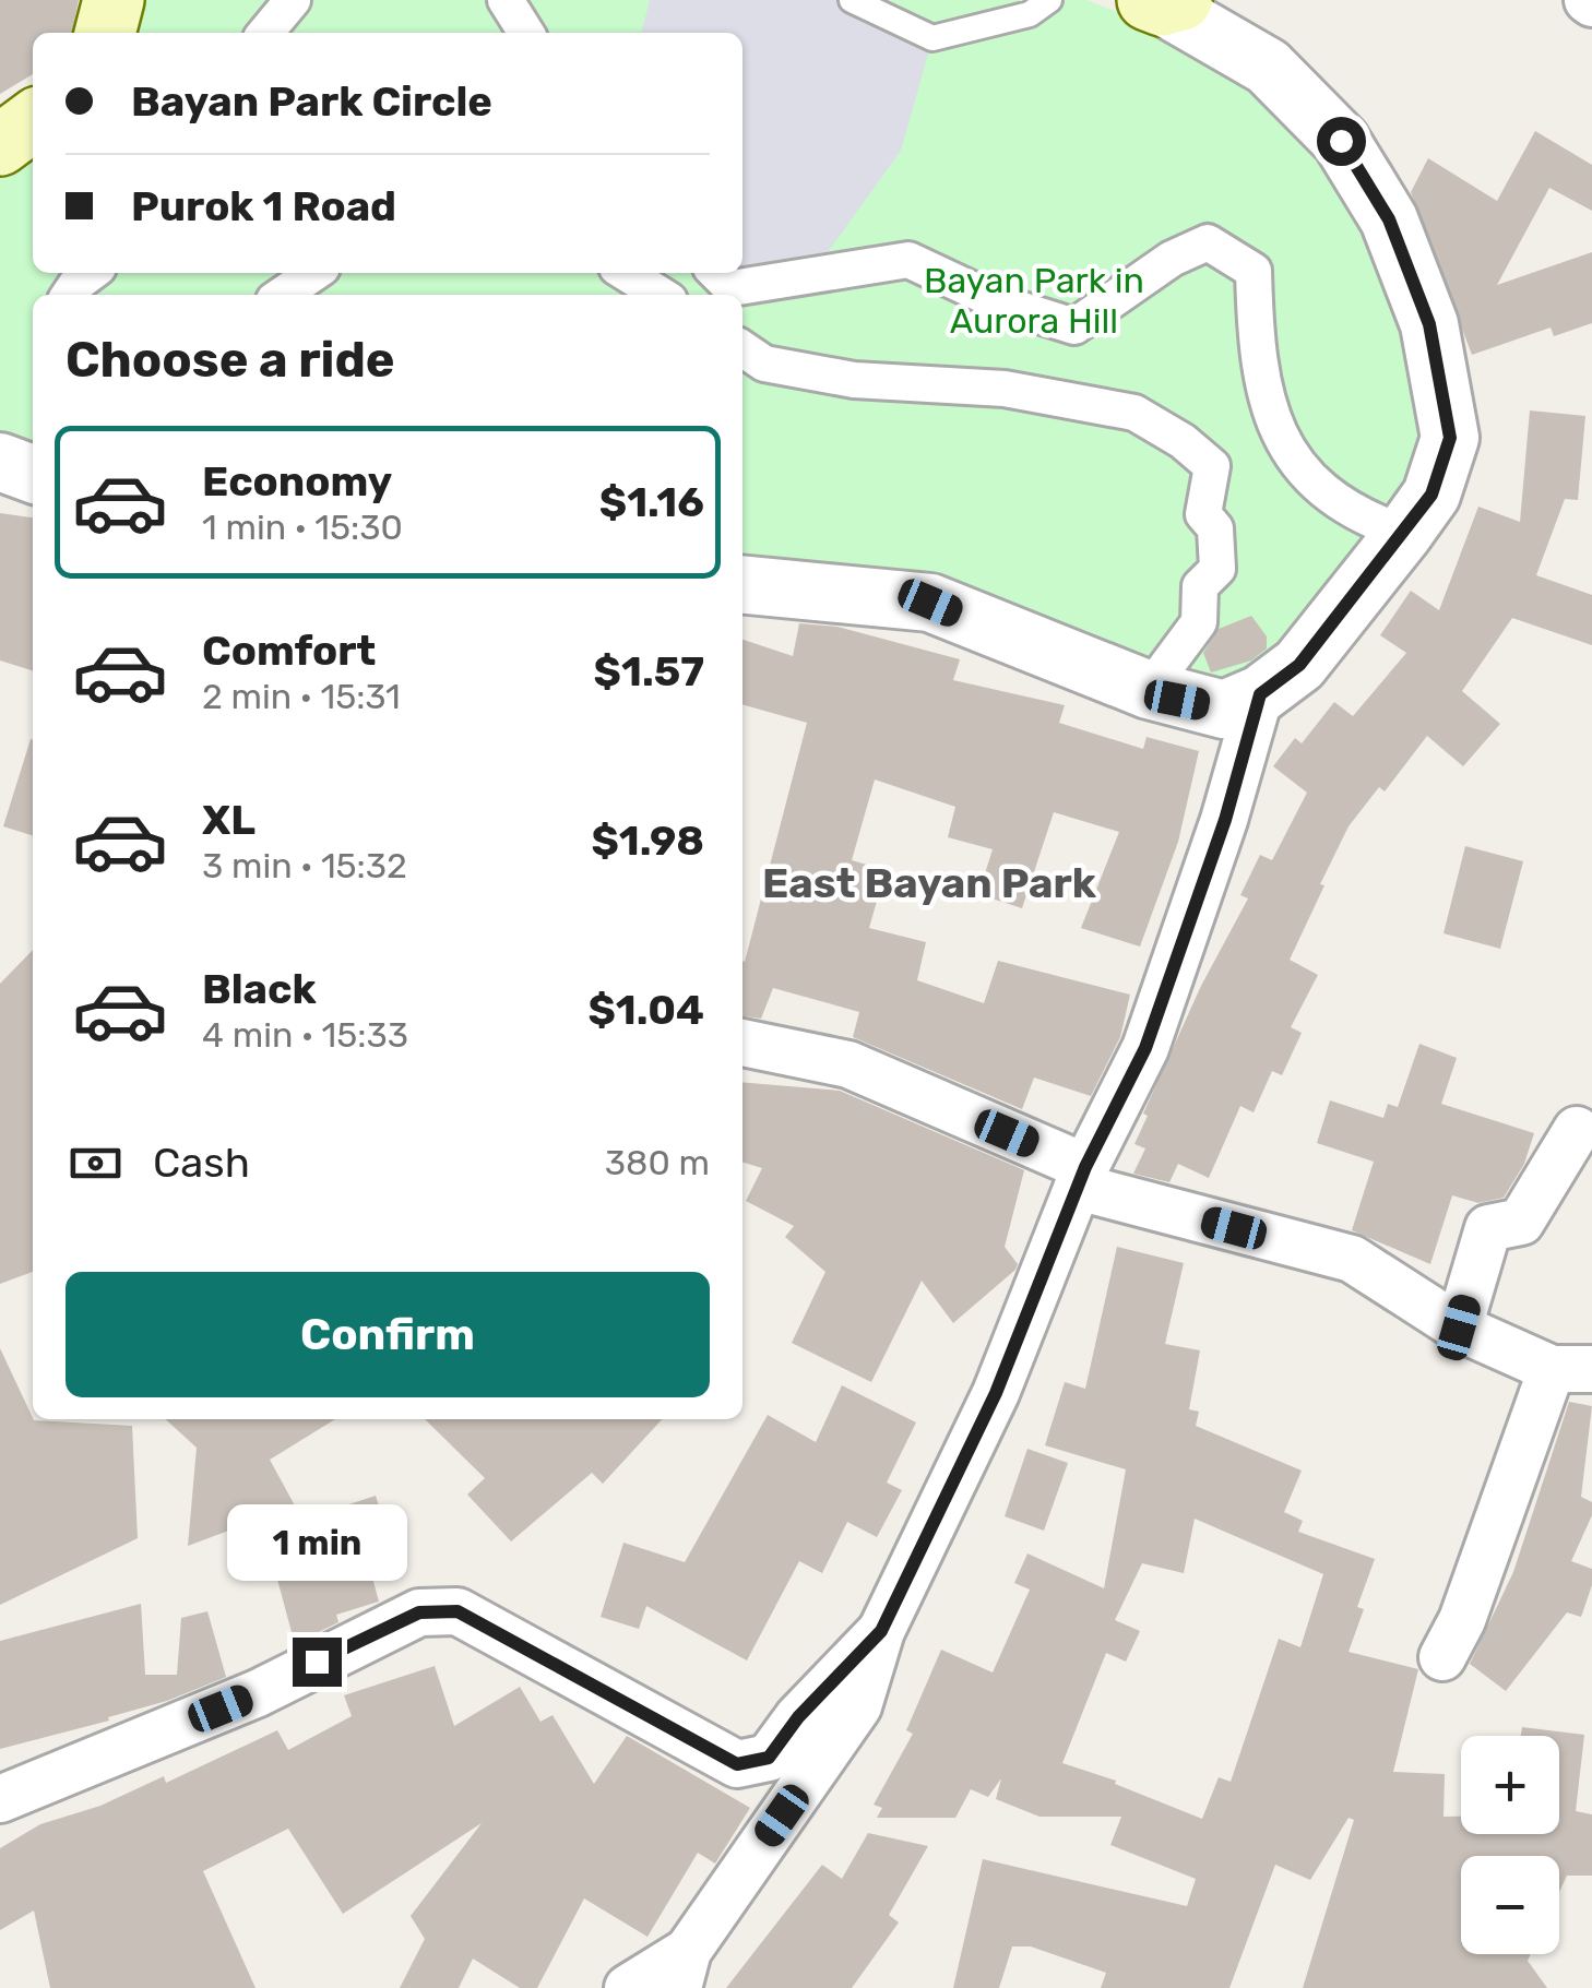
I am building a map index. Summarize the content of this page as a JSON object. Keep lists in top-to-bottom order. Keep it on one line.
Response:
{"districts":["East Bayan Park"],"parks":["Bayan Park in Aurora Hill"],"page":{"banner":["Bayan Park Circle","Purok 1 Road"],"heading":"Choose a ride","list":[{"name":"Economy","note":"1 min · 15:30","value":"$1.16"},{"name":"Comfort","note":"2 min · 15:31","value":"$1.57"},{"name":"XL","note":"3 min · 15:32","value":"$1.98"},{"name":"Black","note":"4 min · 15:33","value":"$1.04"}],"pay":["Cash","380 m"],"buttons":"Confirm","bubble":"1 min","map_buttons":["+","−"]}}
